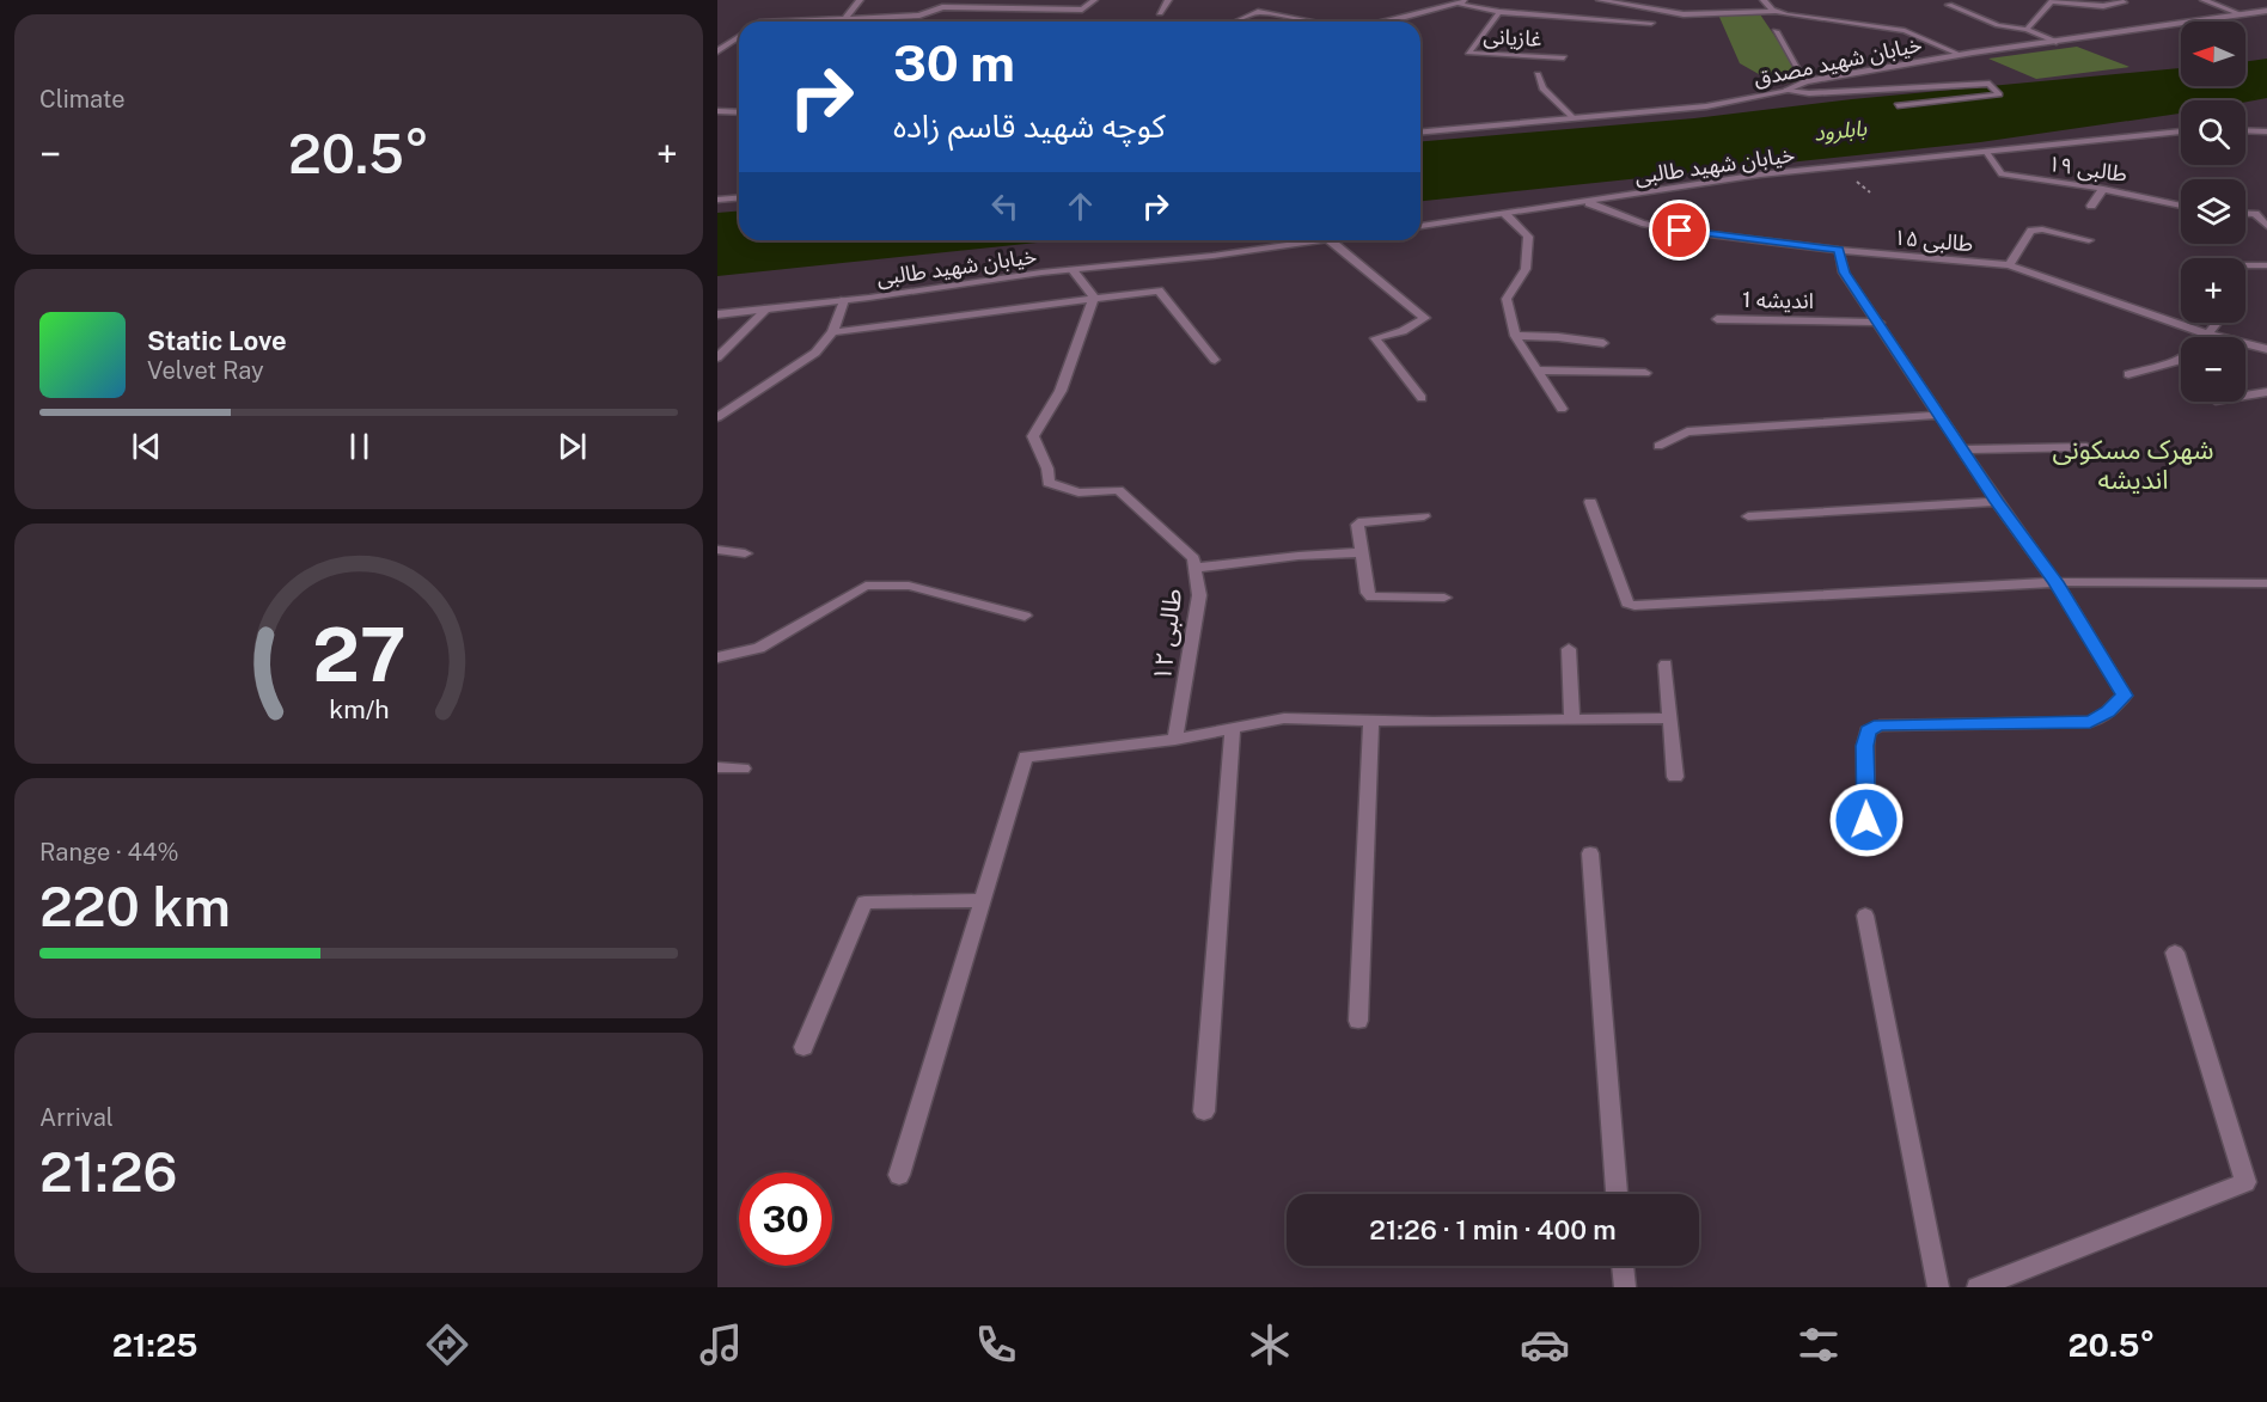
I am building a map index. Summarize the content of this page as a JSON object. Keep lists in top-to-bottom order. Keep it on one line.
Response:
{"streets":{"street":["غازیانی","خیابان شهید مصدق","خیابان شهید طالبی","طالبی ۱۹","طالبی ۱۵","اندیشه 1","طالبی ۱۲"]},"crossings":[["خیابان شهید طالبی","طالبی ۱۹"],["خیابان شهید طالبی","طالبی ۱۵"]],"districts":["شهرک مسکونی اندیشه"],"water":["بابلرود"],"north":"left","page":{"tile":["Climate",["Range · 44%","220 km"],["Arrival","21:26"]],"map_buttons":["+","−"],"turn":["30 m","کوچه شهید قاسم زاده"],"heat":["−","20.5°","+"],"song":["Static Love","Velvet Ray"],"limit":"30","trip":"21:26 · 1 min · 400 m","tabs":["21:25","20.5°"],"gauge":["27","km/h"]}}
